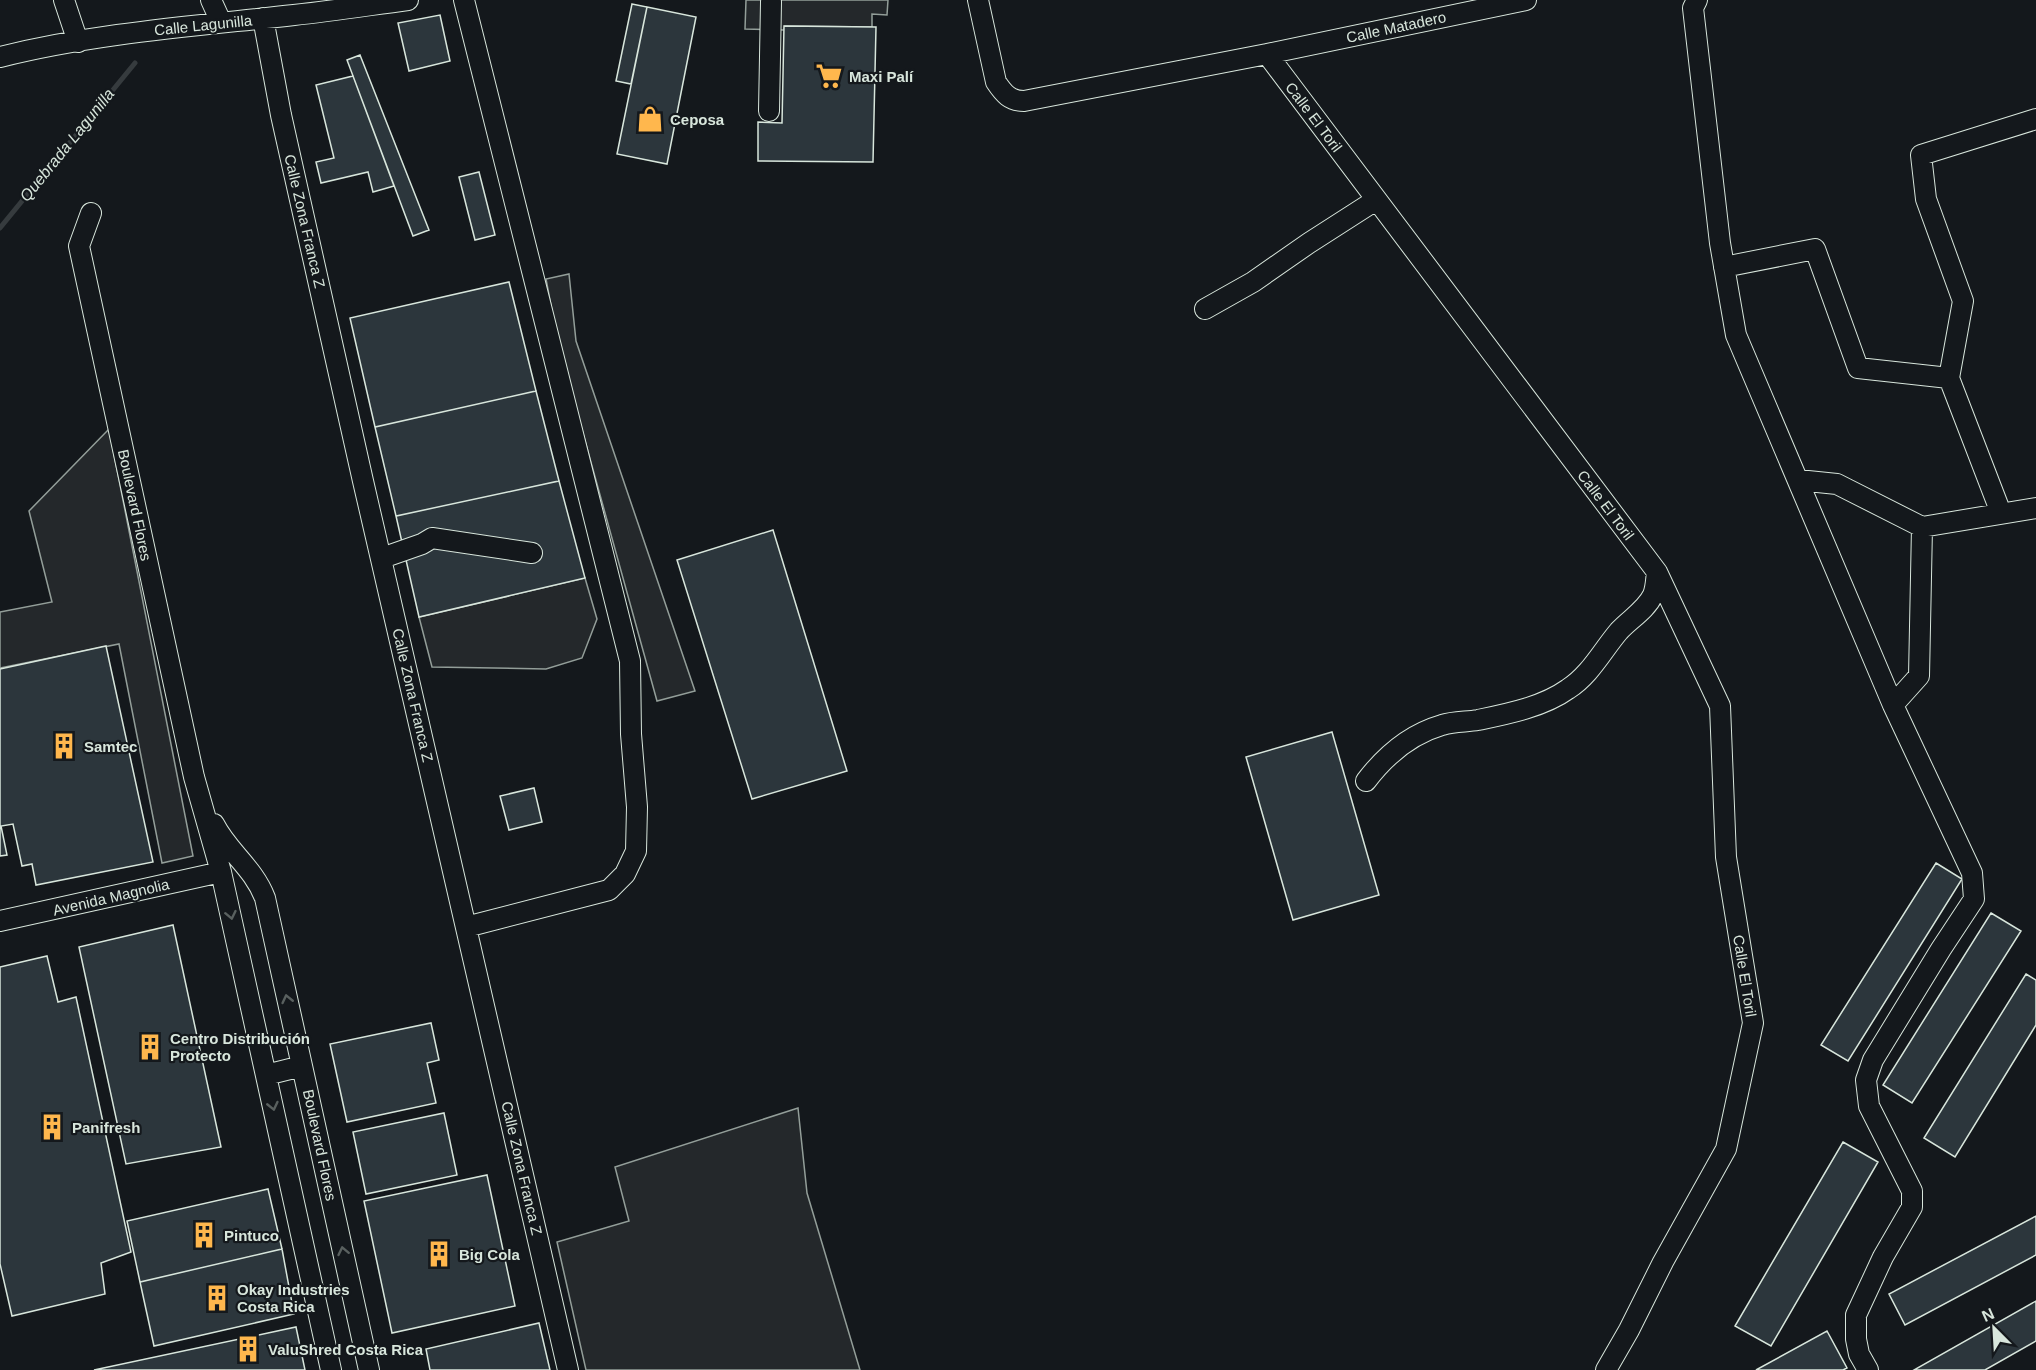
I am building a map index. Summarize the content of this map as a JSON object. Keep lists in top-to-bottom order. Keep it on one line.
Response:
{"streets":{"street":["Calle Lagunilla","Calle Matadero","Calle El Toril","Calle Zona Franca Z","Boulevard Flores","Avenida Magnolia"]},"crossings":[["Calle Lagunilla","Calle Zona Franca Z"],["Calle Matadero","Calle El Toril"],["Boulevard Flores","Avenida Magnolia"]],"water":["Quebrada Lagunilla"],"places":{"supermarket":["Maxi Palí"],"shop":["Ceposa"],"building":["Samtec","Centro Distribución Protecto","Panifresh","Pintuco","Big Cola","Okay Industries Costa Rica","ValuShred Costa Rica"]},"north":"top left"}
